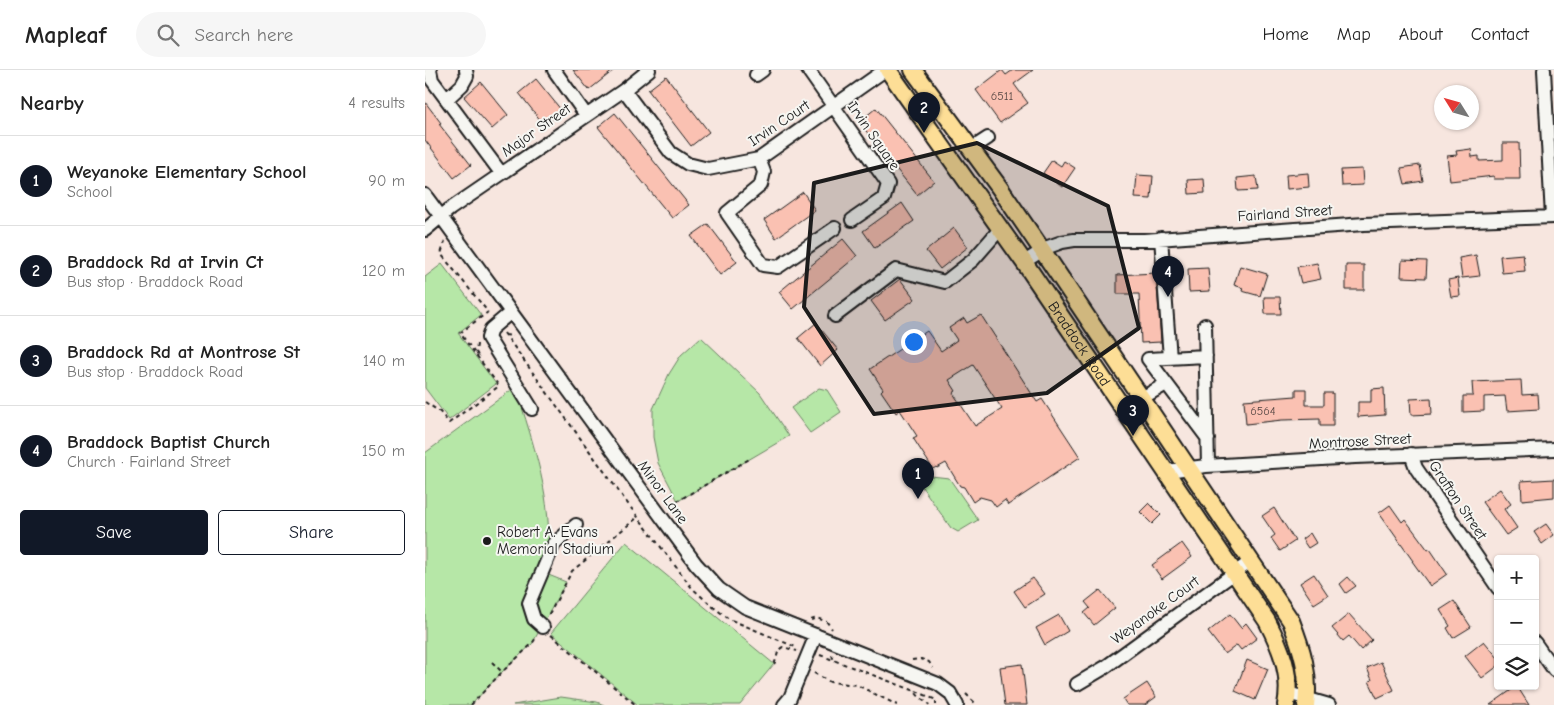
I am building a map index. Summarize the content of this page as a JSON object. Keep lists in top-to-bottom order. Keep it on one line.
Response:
{"streets":{"main road":["Braddock Road"],"street":["Irvin Court","Major Street","Irvin Square","Fairland Street","Montrose Street","Minor Lane","Grafton Street","Weyanoke Court"]},"crossings":[["Irvin Court","Major Street"],["Irvin Court","Irvin Square"],["Irvin Court","Braddock Road"],["Major Street","Minor Lane"],["Fairland Street","Braddock Road"],["Braddock Road","Montrose Street"],["Braddock Road","Weyanoke Court"],["Montrose Street","Grafton Street"]],"places":["Robert A. Evans Memorial Stadium"],"house_numbers":["6511","6564"],"north":"top left","page":{"header":"Mapleaf","search":"Search here","nav":["Home","Map","About","Contact"],"heading":["Nearby","4 results"],"pins":["2","4","3","1"],"list":[{"mark":"1","name":"Weyanoke Elementary School","note":"School","value":"90 m"},{"mark":"2","name":"Braddock Rd at Irvin Ct","note":"Bus stop · Braddock Road","value":"120 m"},{"mark":"3","name":"Braddock Rd at Montrose St","note":"Bus stop · Braddock Road","value":"140 m"},{"mark":"4","name":"Braddock Baptist Church","note":"Church · Fairland Street","value":"150 m"}],"buttons":["Save","Share"],"map_buttons":["+","−"]}}
